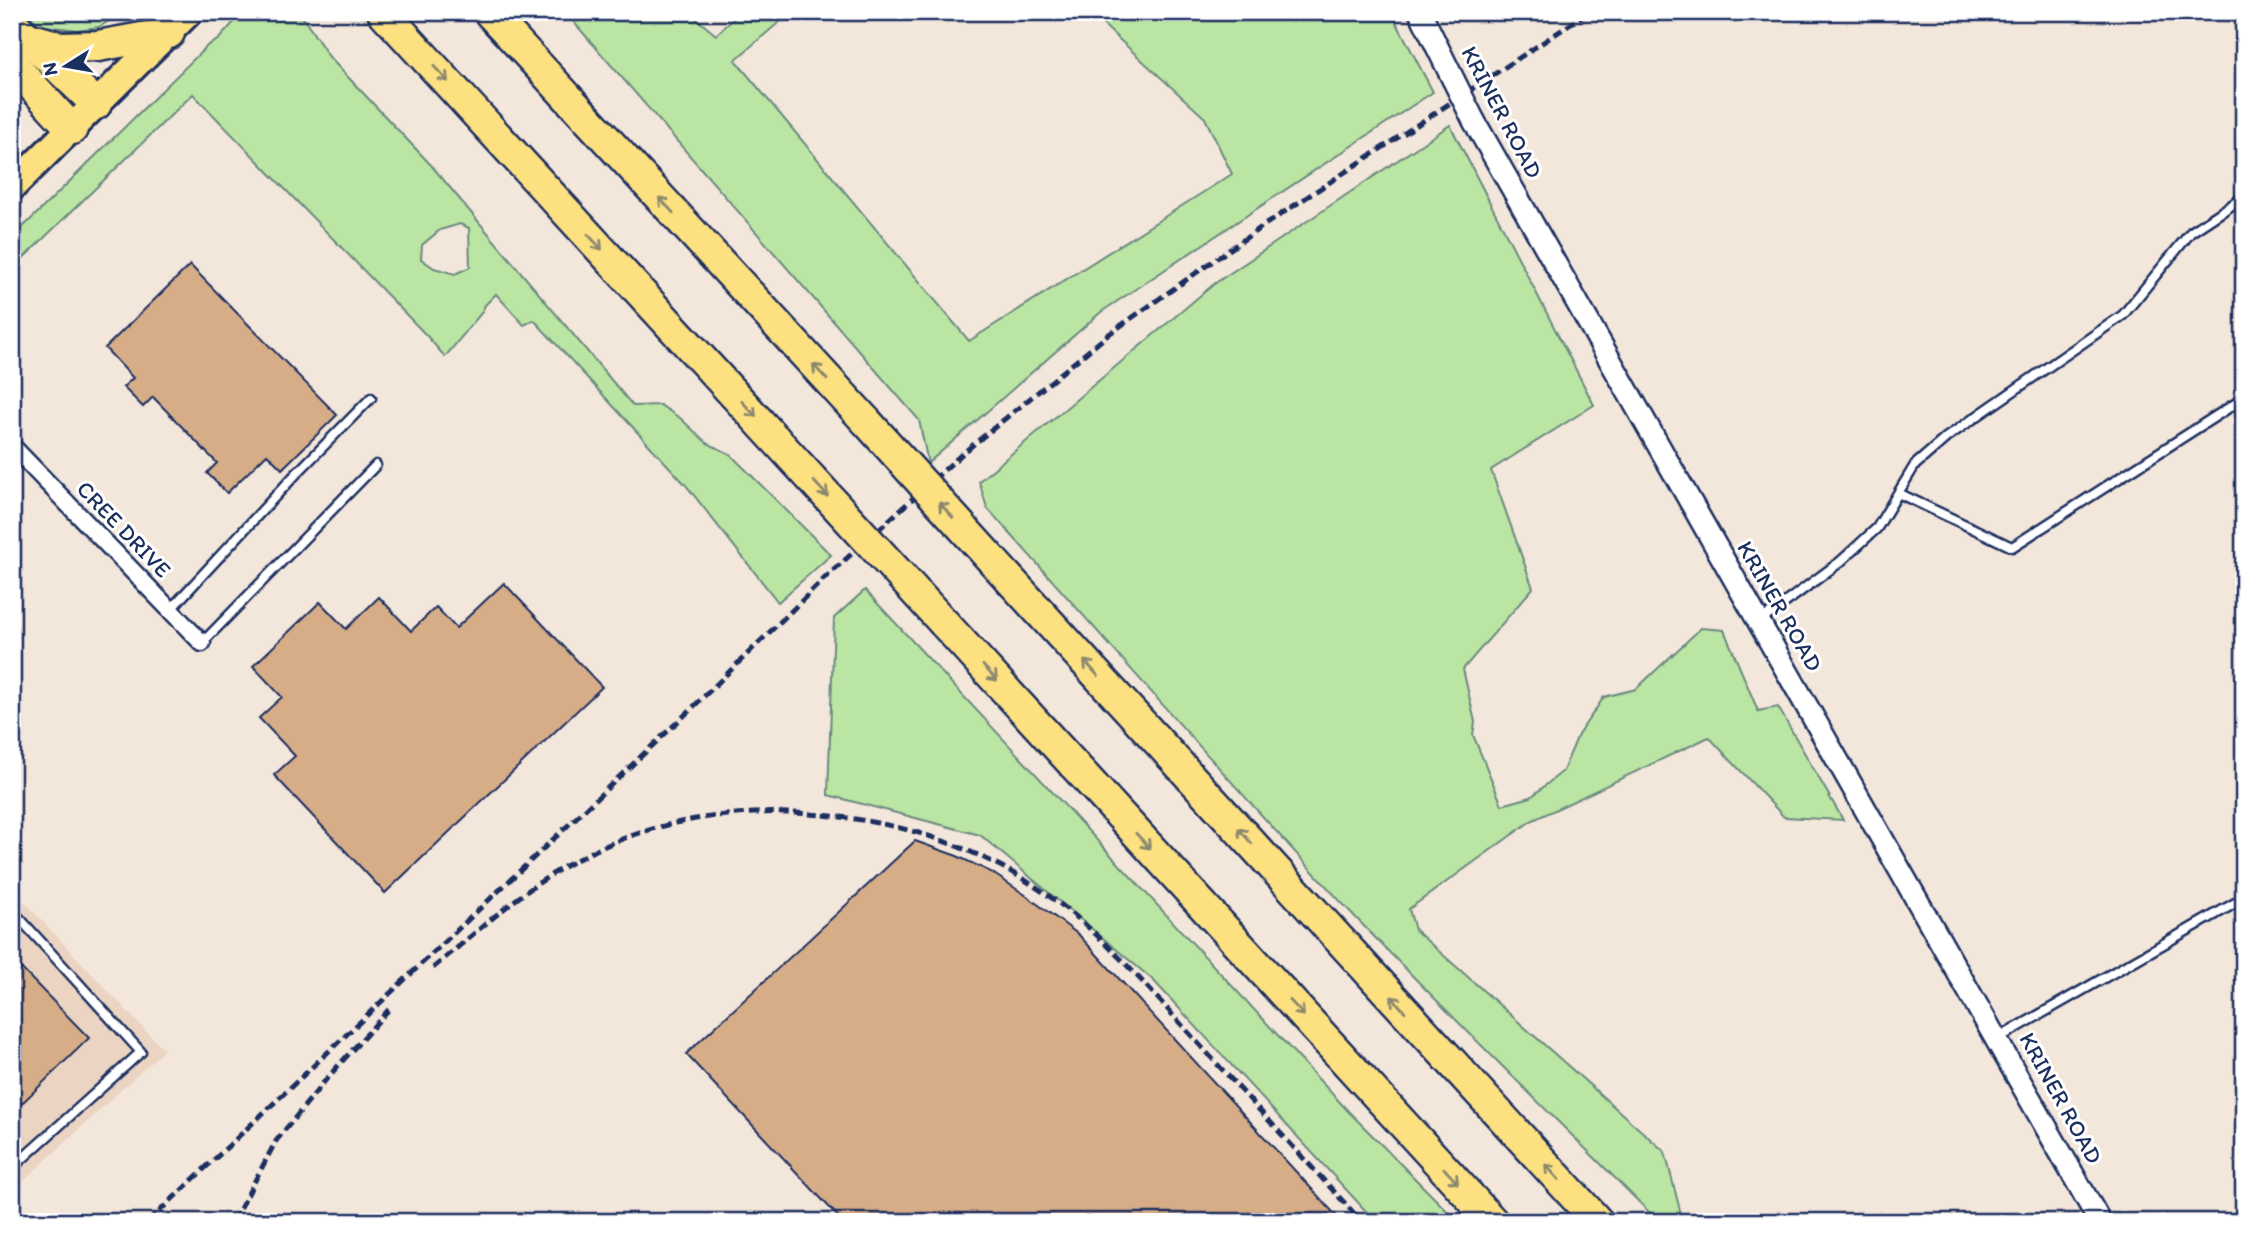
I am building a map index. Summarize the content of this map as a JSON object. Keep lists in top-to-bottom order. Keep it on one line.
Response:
{"streets":{"street":["KRINER ROAD","CREE DRIVE"]},"north":"left"}
